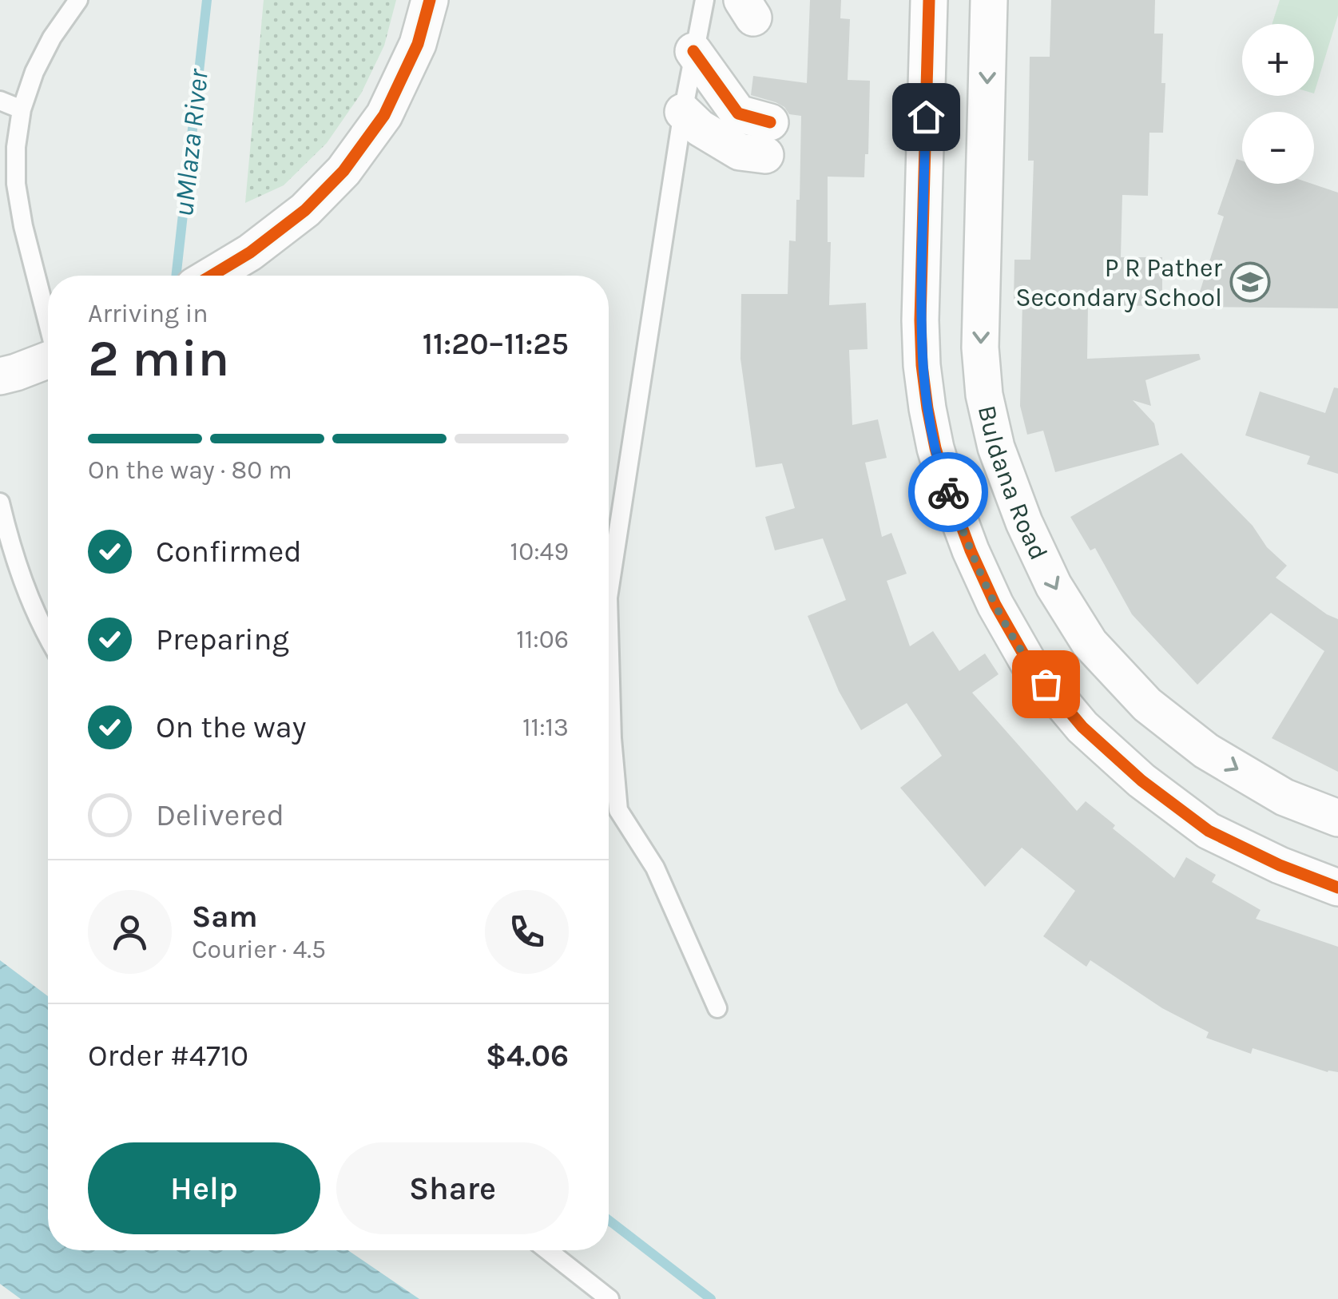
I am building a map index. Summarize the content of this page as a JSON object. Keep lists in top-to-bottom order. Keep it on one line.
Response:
{"streets":{"street":["Buldana Road"]},"water":["uMlaza River"],"places":{"school or university":["P R Pather Secondary School"]},"page":{"map_buttons":["+","−"],"heading":["2 min","Arriving in","11:20–11:25"],"panel":["Sam","Courier · 4.5","Order #4710","$4.06"],"bar":"On the way · 80 m","list":[["Confirmed","10:49"],["Preparing","11:06"],["On the way","11:13"],"Delivered"],"buttons":["Help","Share"]}}
